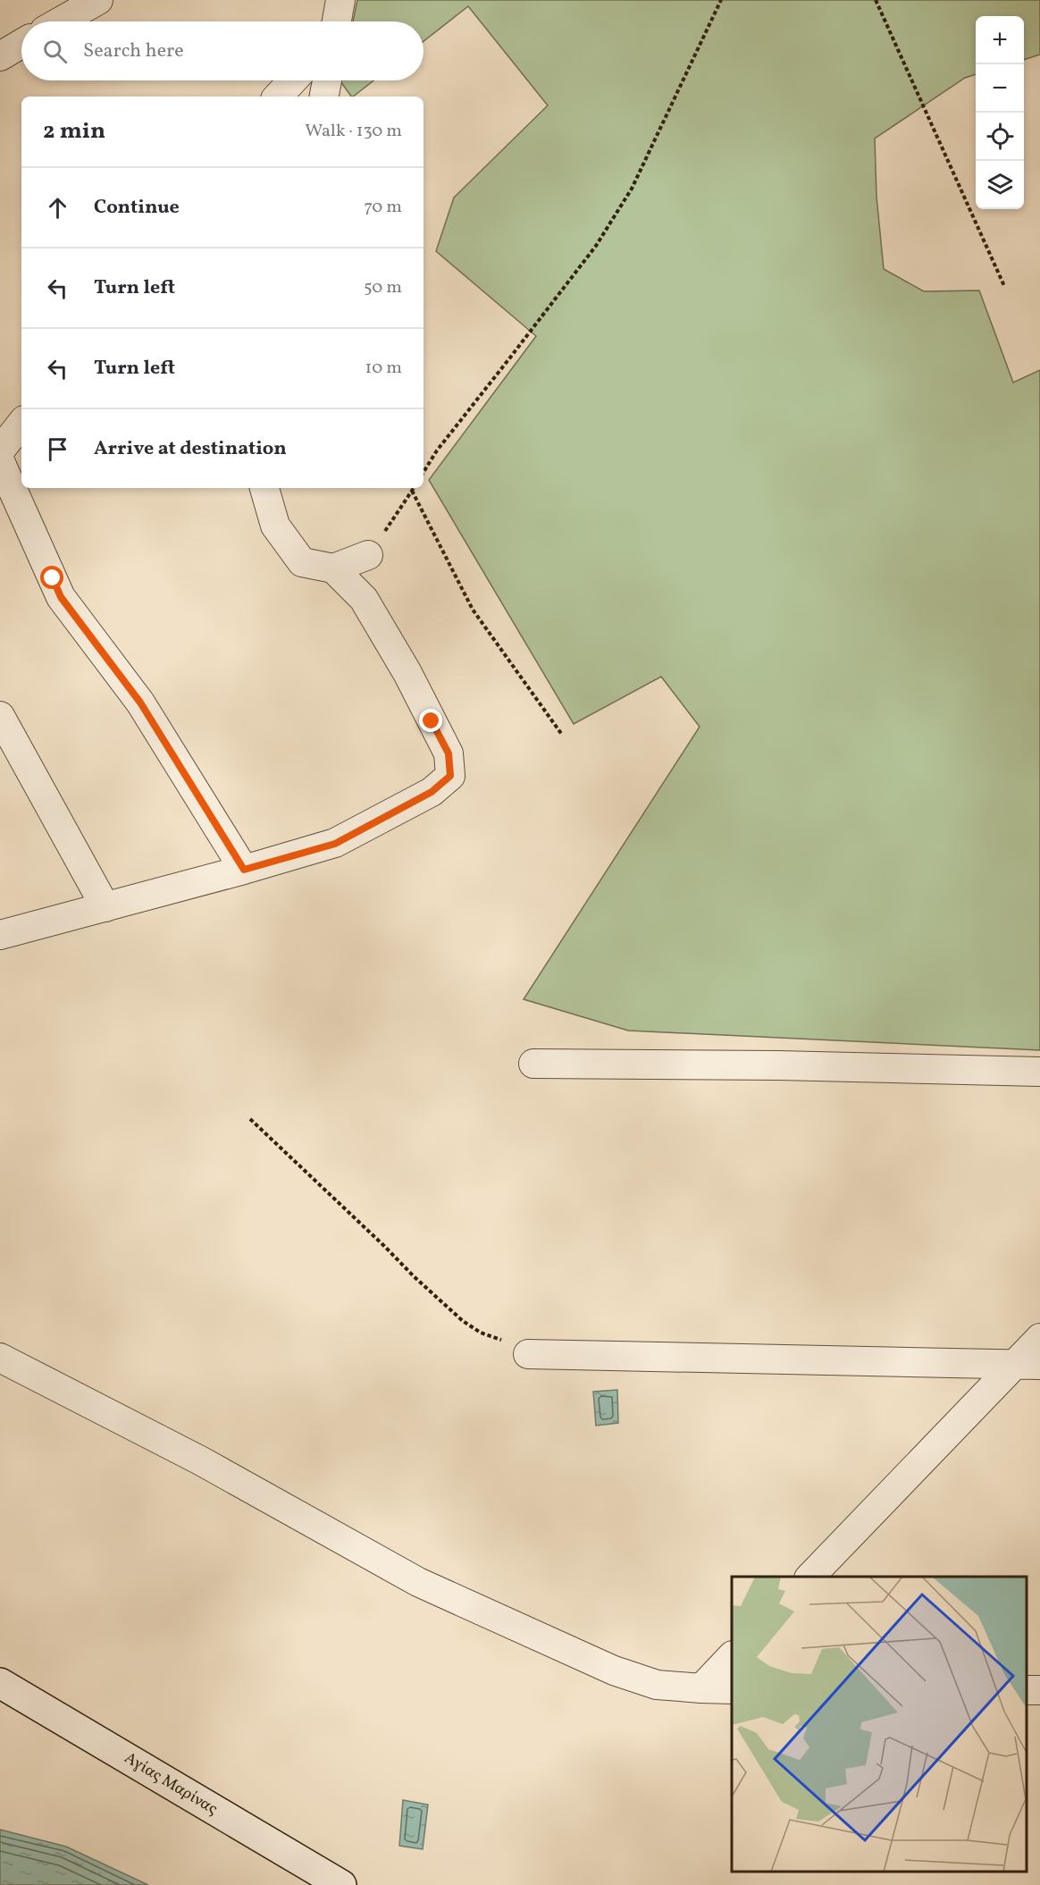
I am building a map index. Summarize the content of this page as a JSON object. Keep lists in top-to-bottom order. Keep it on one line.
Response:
{"streets":{"main road":["Αγίας Μαρίνας"]},"page":{"map_buttons":["+","−"],"search":"Search here","heading":["2 min","Walk · 130 m"],"list":[["Continue","70 m"],["Turn left","50 m"],["Turn left","10 m"],"Arrive at destination"]}}
